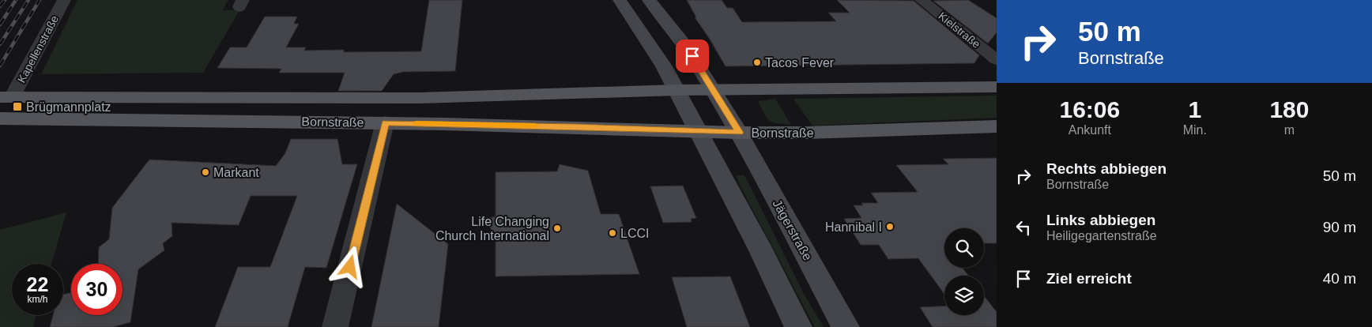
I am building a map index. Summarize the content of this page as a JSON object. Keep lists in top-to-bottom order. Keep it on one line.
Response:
{"streets":{"main road":["Bornstraße","Jägerstraße"],"street":["Kielstraße","Kapellenstraße"]},"crossings":[["Kapellenstraße","Bornstraße"],["Bornstraße","Jägerstraße"]],"places":{"other":["Tacos Fever","Markant","Hannibal I","Life Changing Church International","LCCI"],"transit":["Brügmannplatz"]},"page":{"turn":["50 m","Bornstraße"],"eta":["16:06","Ankunft","1","Min.","180","m"],"list":[{"name":"Rechts abbiegen","note":"Bornstraße","value":"50 m"},{"name":"Links abbiegen","note":"Heiligegartenstraße","value":"90 m"},{"name":"Ziel erreicht","value":"40 m"}],"speed":"22 km/h","limit":"30"}}
